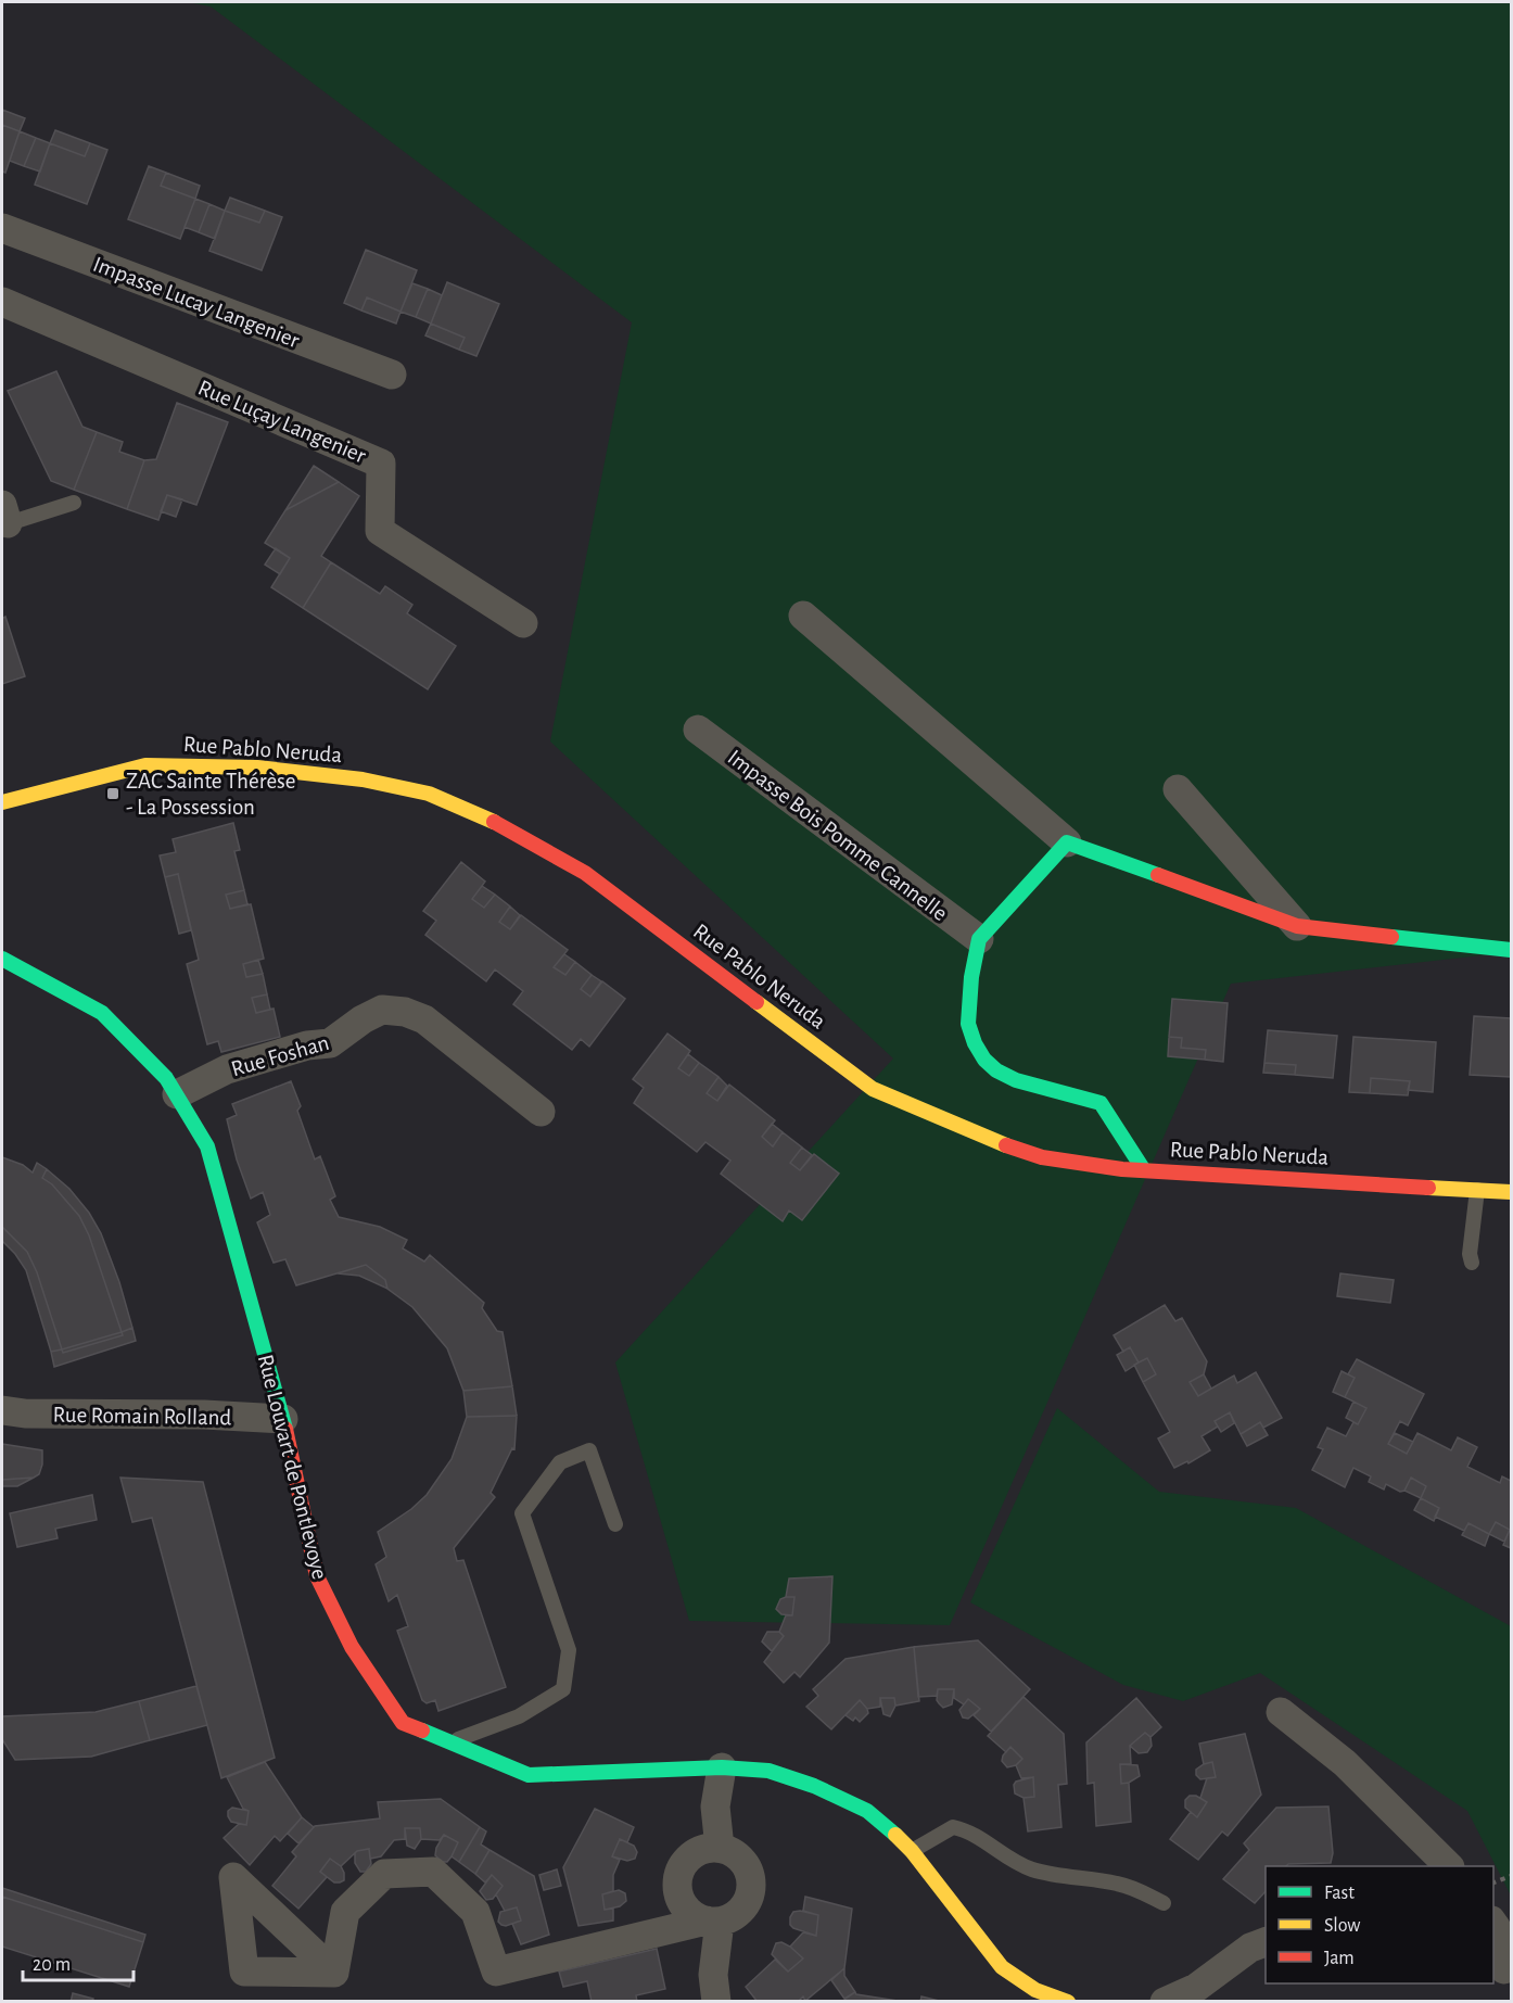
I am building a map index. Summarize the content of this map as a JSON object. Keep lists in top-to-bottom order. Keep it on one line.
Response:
{"streets":{"street":["Impasse Lucay Langenier","Rue Luçay Langenier","Rue Pablo Neruda","Impasse Bois Pomme Cannelle","Rue Foshan","Rue Romain Rolland","Rue Louvart de Pontlevoye"]},"crossings":[["Rue Foshan","Rue Louvart de Pontlevoye"],["Rue Romain Rolland","Rue Louvart de Pontlevoye"]],"places":{"transit":["ZAC Sainte Thérèse - La Possession"]},"legend":["Fast","Slow","Jam"],"scale_bar":"20 m"}
